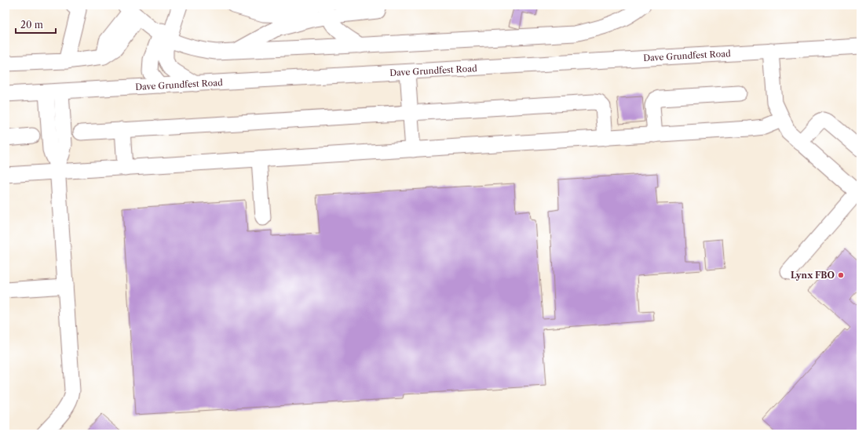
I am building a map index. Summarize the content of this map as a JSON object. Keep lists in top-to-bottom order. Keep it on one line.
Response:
{"streets":{"street":["Dave Grundfest Road"]},"places":["Lynx FBO"],"scale_bar":"20 m"}
